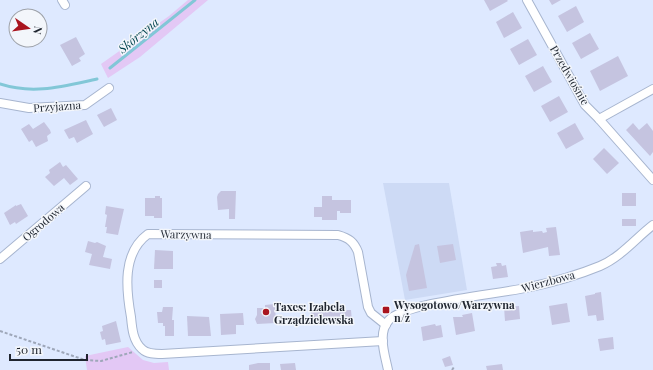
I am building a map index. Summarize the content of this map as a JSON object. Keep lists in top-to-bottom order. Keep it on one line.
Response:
{"streets":{"street":["Przedwiośnie","Przyjazna","Ogrodowa","Warzywna","Wierzbowa"]},"crossings":[["Warzywna","Wierzbowa"]],"water":["Skórzyna"],"places":{"transit":["Wysogotowo/Warzywna n/ż"],"other":["Taxes: Izabela Grządzielewska"]},"scale_bar":"50 m","north":"right"}
